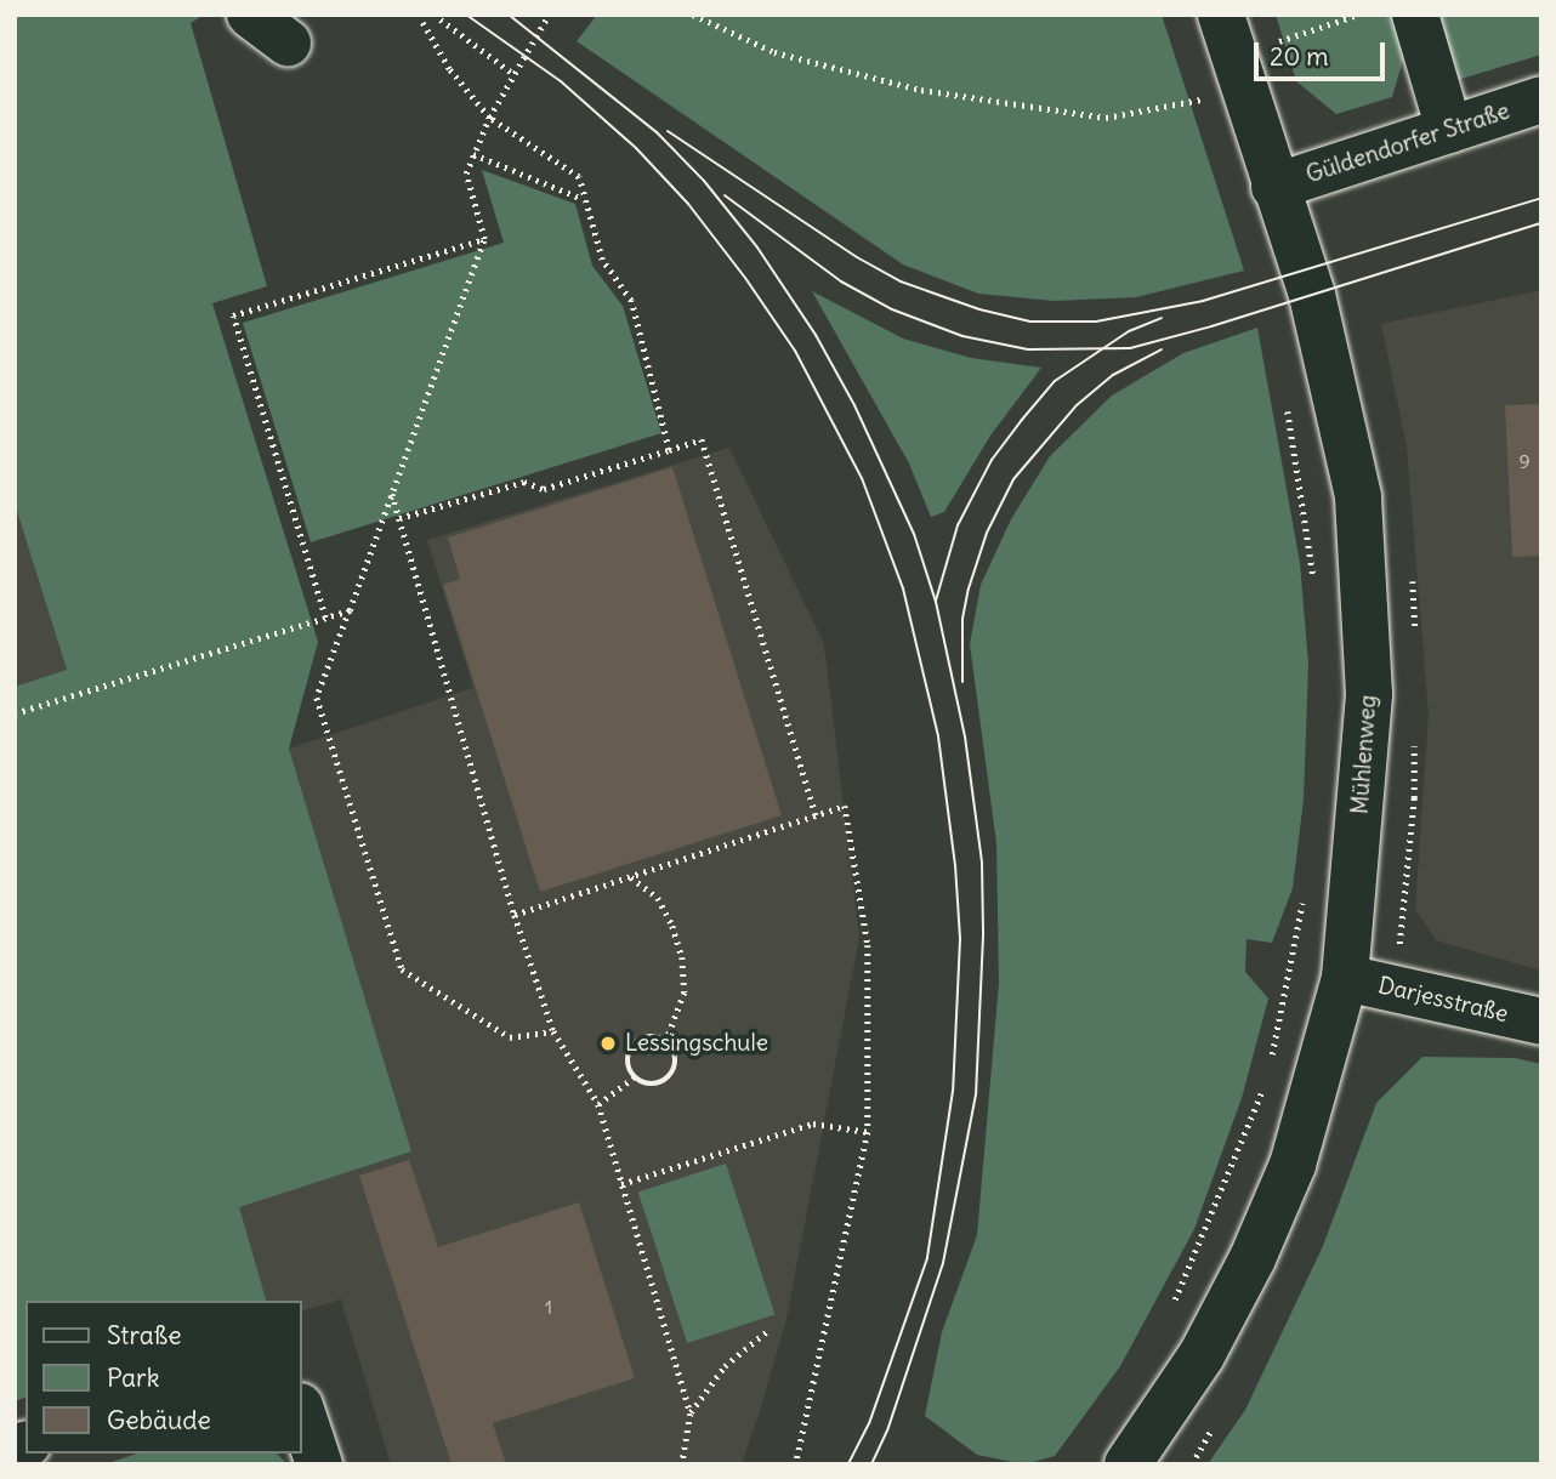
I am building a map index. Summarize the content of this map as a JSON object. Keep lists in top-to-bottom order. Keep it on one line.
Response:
{"streets":{"street":["Güldendorfer Straße","Mühlenweg","Darjesstraße"]},"crossings":[["Güldendorfer Straße","Mühlenweg"],["Mühlenweg","Darjesstraße"]],"places":["Lessingschule"],"house_numbers":["9","1"],"legend":["Straße","Park","Gebäude"],"scale_bar":"20 m"}
